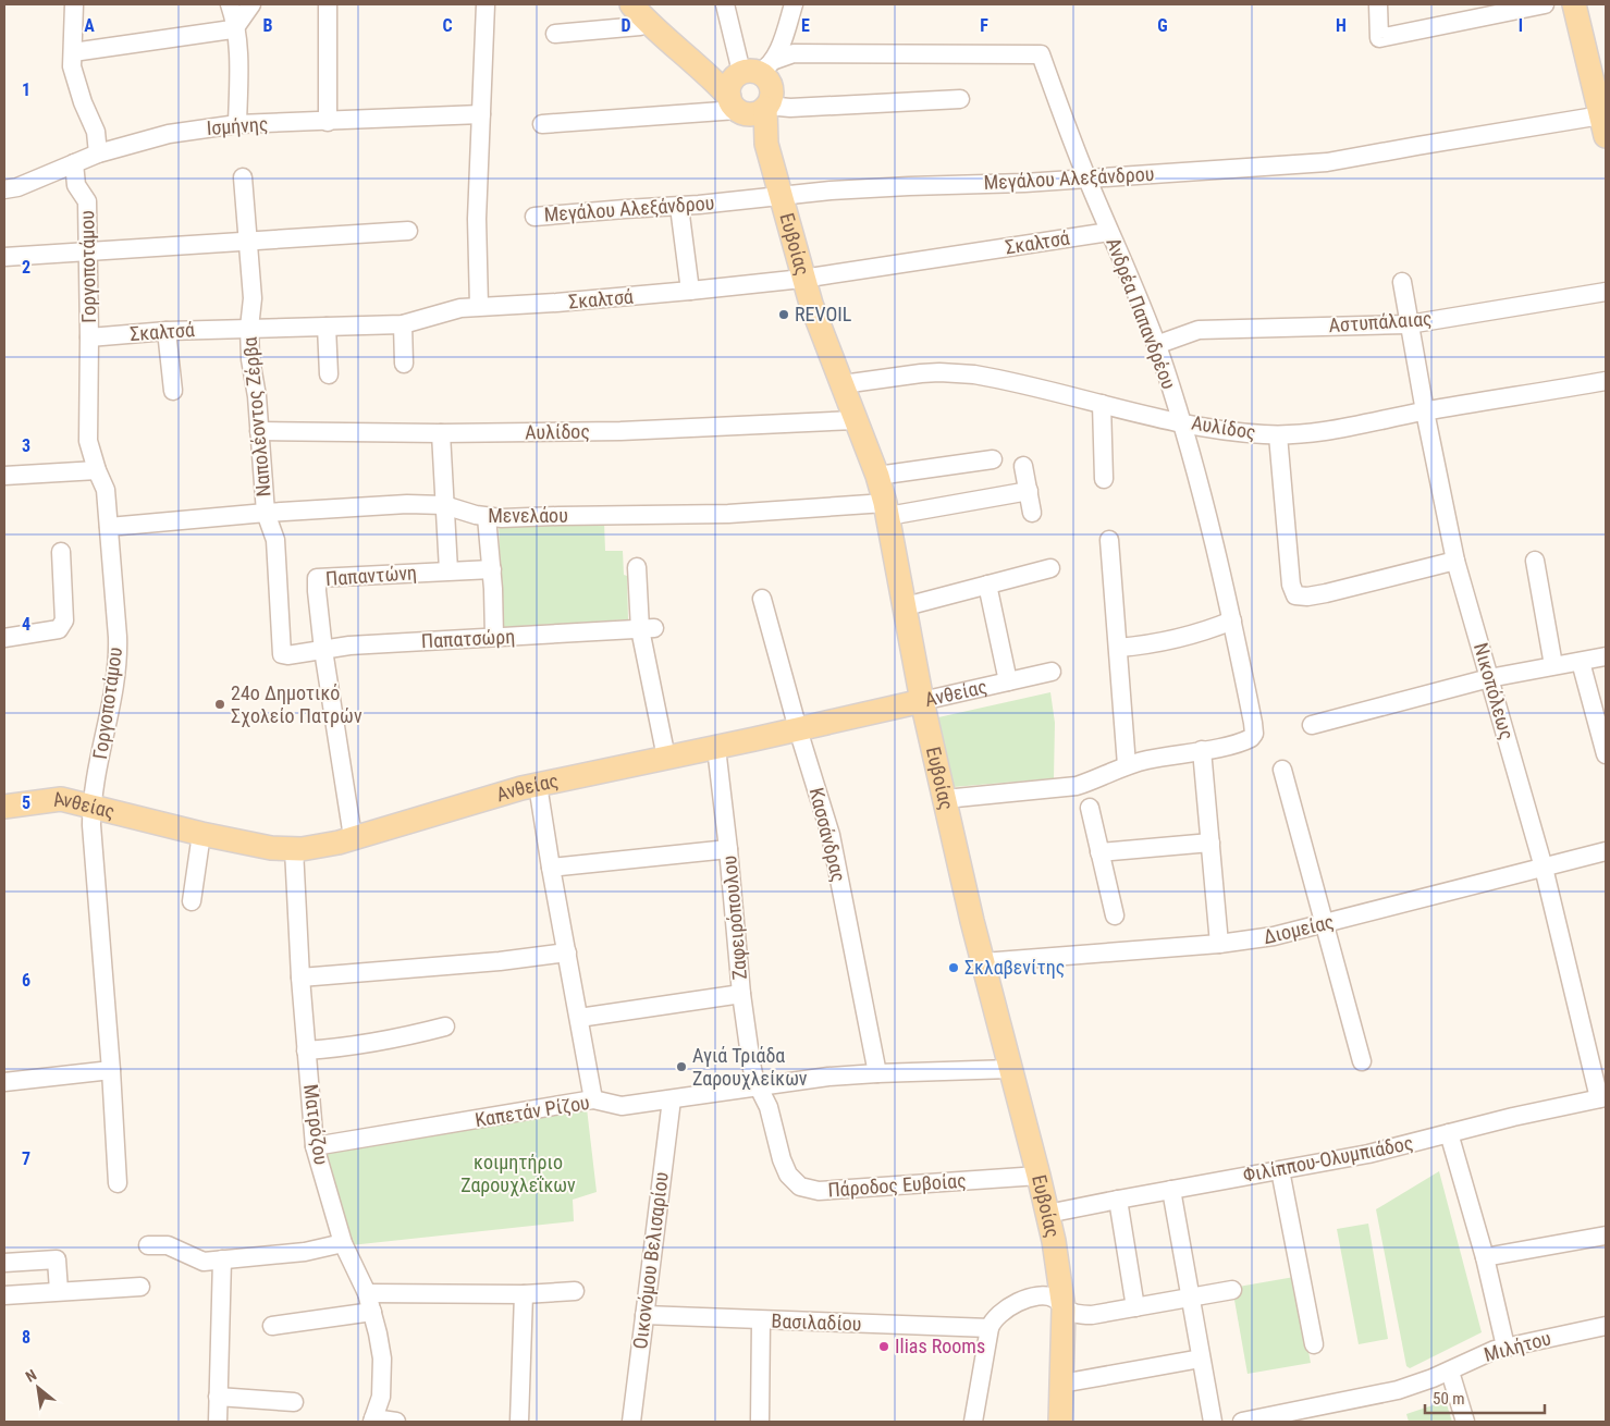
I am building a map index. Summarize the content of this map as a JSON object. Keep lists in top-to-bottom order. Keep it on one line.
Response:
{"streets":{"main road":["Ευβοίας","Ανθείας"],"street":["Ισμήνης","Μεγάλου Αλεξάνδρου","Σκαλτσά","Γοργοποτάμου","Ανδρέα Παπανδρέου","Αστυπάλαιας","Ναπολέοντος Ζέρβα","Αυλίδος","Μενελάου","Παπαντώνη","Παπατσώρη","Νικοπόλεως","Κασσάνδρας","Ζαφειρόπουλου","Διομείας","Καπετάν Ρίζου","Ματρόζου","Φιλίππου-Ολυμπιάδος","Πάροδος Ευβοίας","Οικονόμου Βελισαρίου","Βασιλαδίου","Μιλήτου"]},"crossings":[["Ισμήνης","Γοργοποτάμου"],["Μεγάλου Αλεξάνδρου","Ευβοίας"],["Μεγάλου Αλεξάνδρου","Ανδρέα Παπανδρέου"],["Σκαλτσά","Ευβοίας"],["Σκαλτσά","Γοργοποτάμου"],["Σκαλτσά","Ανδρέα Παπανδρέου"],["Σκαλτσά","Ναπολέοντος Ζέρβα"],["Ευβοίας","Αυλίδος"],["Ευβοίας","Μενελάου"],["Ευβοίας","Ανθείας"],["Ευβοίας","Διομείας"],["Ευβοίας","Καπετάν Ρίζου"],["Ευβοίας","Φιλίππου-Ολυμπιάδος"],["Ευβοίας","Πάροδος Ευβοίας"],["Γοργοποτάμου","Μενελάου"],["Γοργοποτάμου","Ανθείας"],["Ανδρέα Παπανδρέου","Αστυπάλαιας"],["Ανδρέα Παπανδρέου","Αυλίδος"],["Αστυπάλαιας","Νικοπόλεως"],["Ναπολέοντος Ζέρβα","Αυλίδος"],["Ναπολέοντος Ζέρβα","Μενελάου"],["Ναπολέοντος Ζέρβα","Παπατσώρη"],["Αυλίδος","Νικοπόλεως"],["Παπαντώνη","Παπατσώρη"],["Παπαντώνη","Ανθείας"],["Νικοπόλεως","Διομείας"],["Νικοπόλεως","Φιλίππου-Ολυμπιάδος"],["Ανθείας","Κασσάνδρας"],["Ανθείας","Ζαφειρόπουλου"],["Ανθείας","Ματρόζου"],["Κασσάνδρας","Καπετάν Ρίζου"],["Ζαφειρόπουλου","Καπετάν Ρίζου"],["Ζαφειρόπουλου","Πάροδος Ευβοίας"],["Καπετάν Ρίζου","Ματρόζου"],["Καπετάν Ρίζου","Πάροδος Ευβοίας"],["Καπετάν Ρίζου","Οικονόμου Βελισαρίου"],["Οικονόμου Βελισαρίου","Βασιλαδίου"]],"parks":["κοιμητήριο Ζαρουχλεΐκων"],"places":["REVOIL","24ο Δημοτικό Σχολείο Πατρών","Σκλαβενίτης","Αγιά Τριάδα Ζαρουχλείκων","Ilias Rooms"],"scale_bar":"50 m","north":"top left","grid":{"columns":["A","B","C","D","E","F","G","H","I"],"rows":["1","2","3","4","5","6","7","8"]}}
